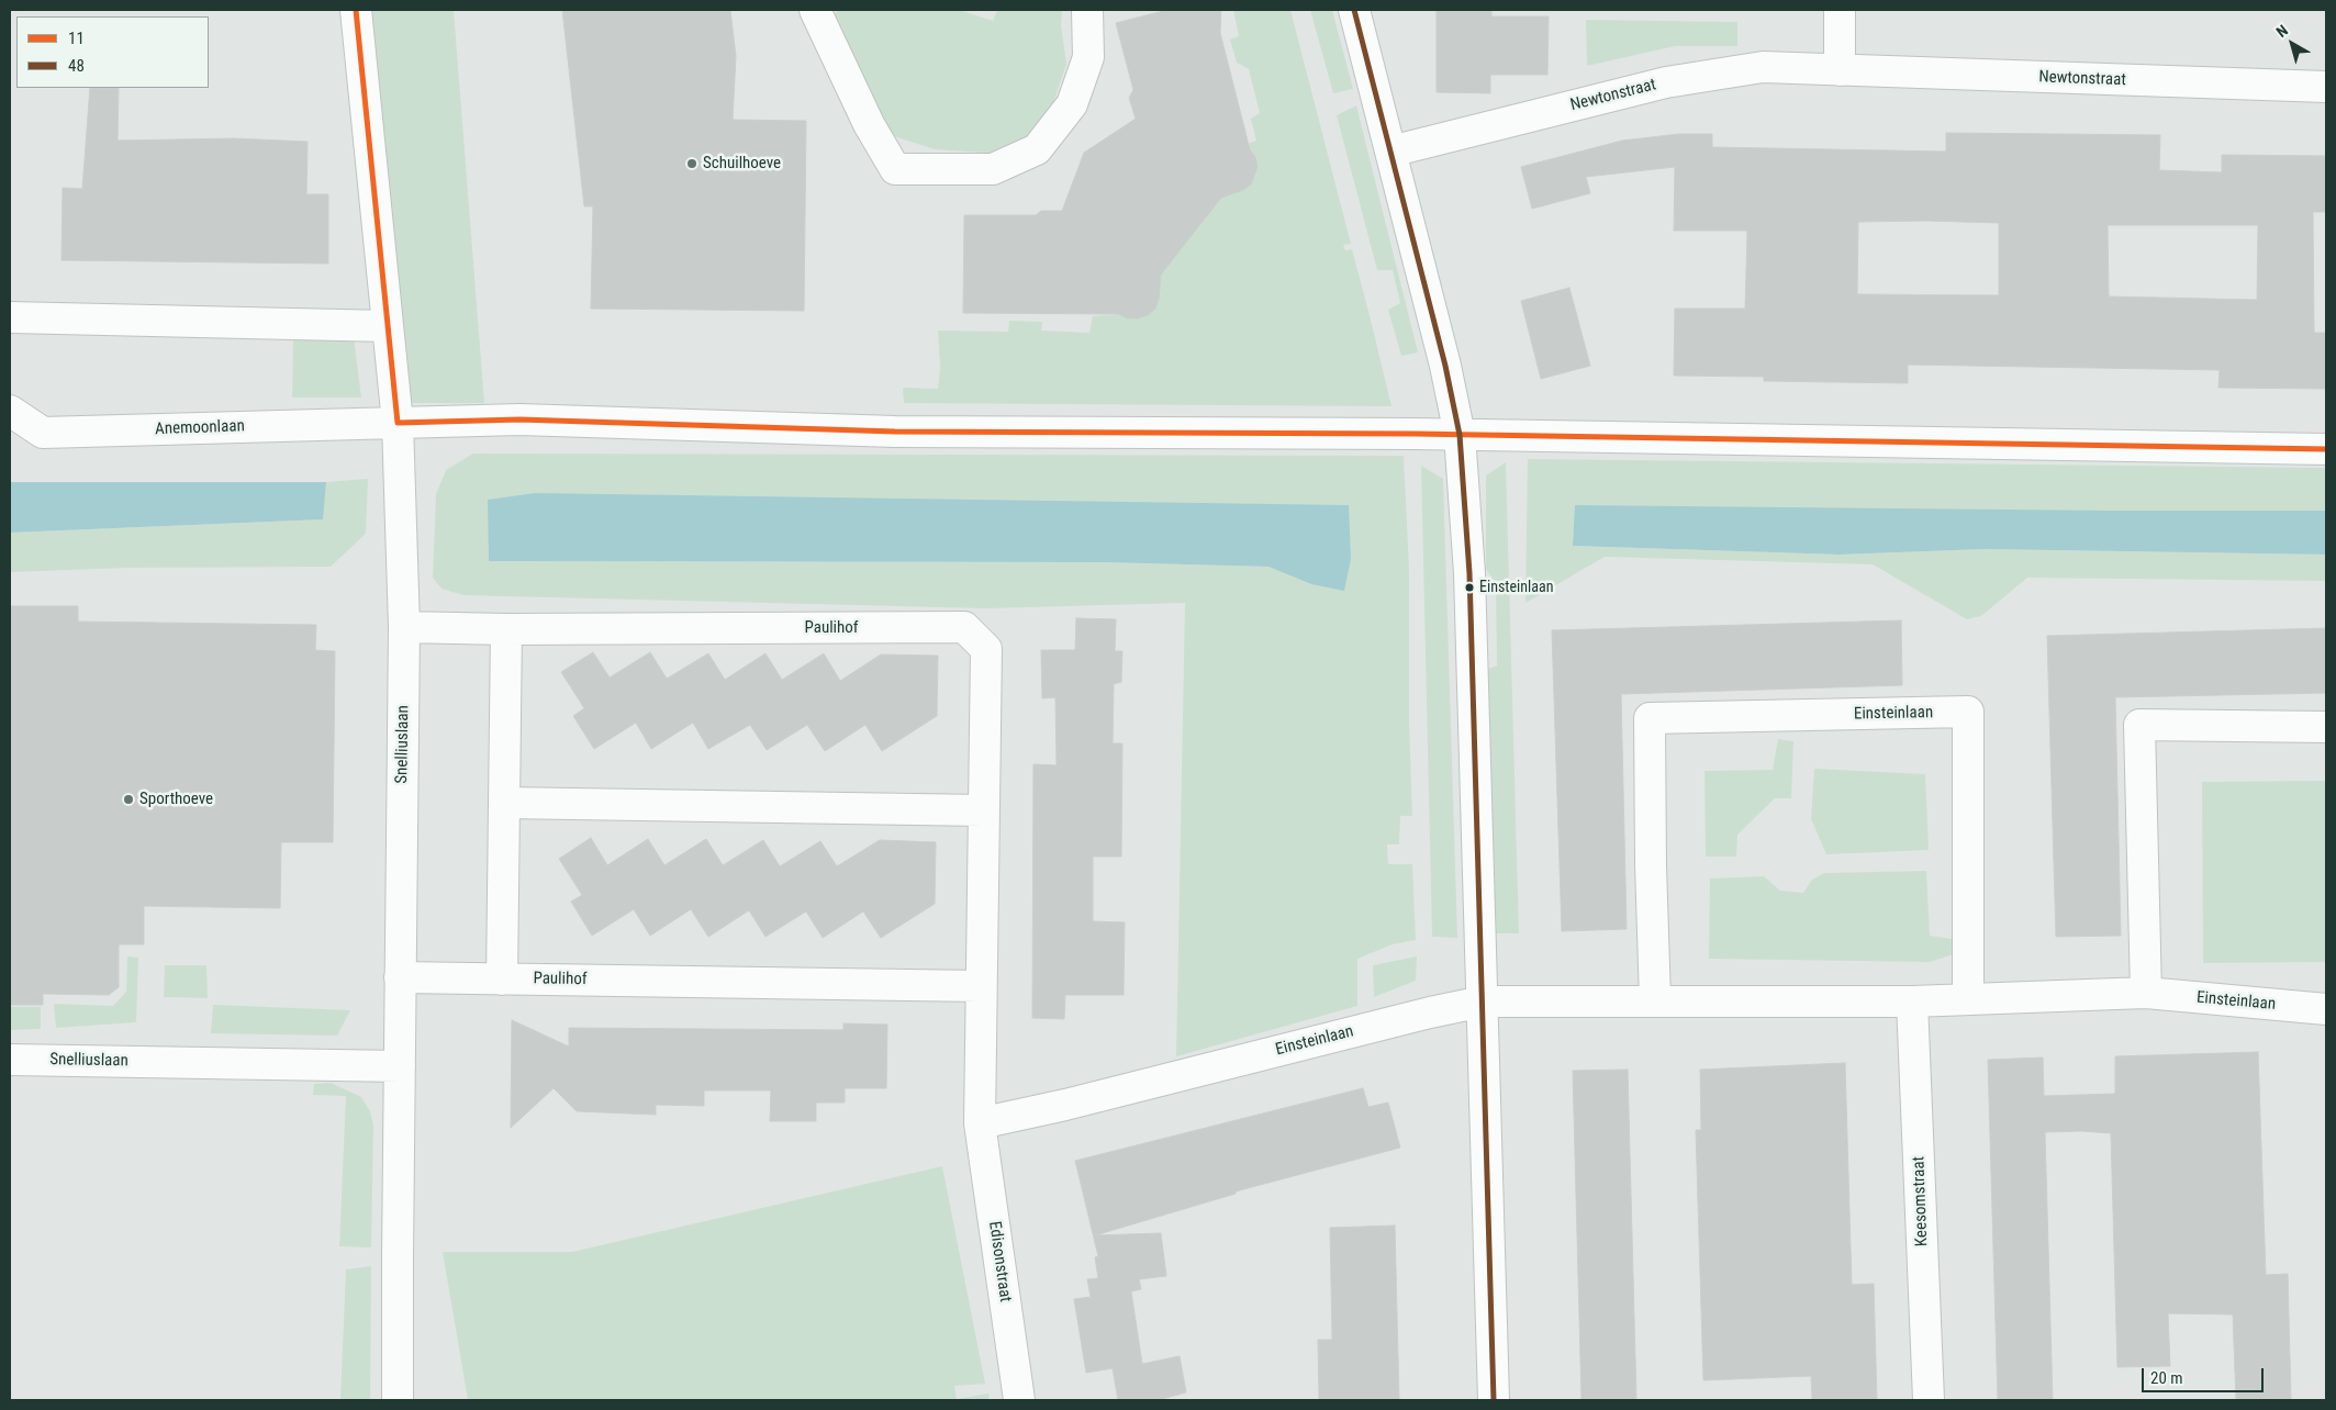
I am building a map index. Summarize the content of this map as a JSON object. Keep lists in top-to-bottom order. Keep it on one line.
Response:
{"streets":{"street":["Newtonstraat","Anemoonlaan","Paulihof","Einsteinlaan","Snelliuslaan","Keesomstraat","Edisonstraat"]},"crossings":[["Anemoonlaan","Snelliuslaan"],["Paulihof","Einsteinlaan"],["Paulihof","Snelliuslaan"],["Paulihof","Edisonstraat"],["Einsteinlaan","Keesomstraat"],["Einsteinlaan","Edisonstraat"]],"places":["Schuilhoeve","Einsteinlaan","Sporthoeve"],"lines":["transit line 11","transit line 48"],"legend":["11","48"],"scale_bar":"20 m","north":"top left"}
